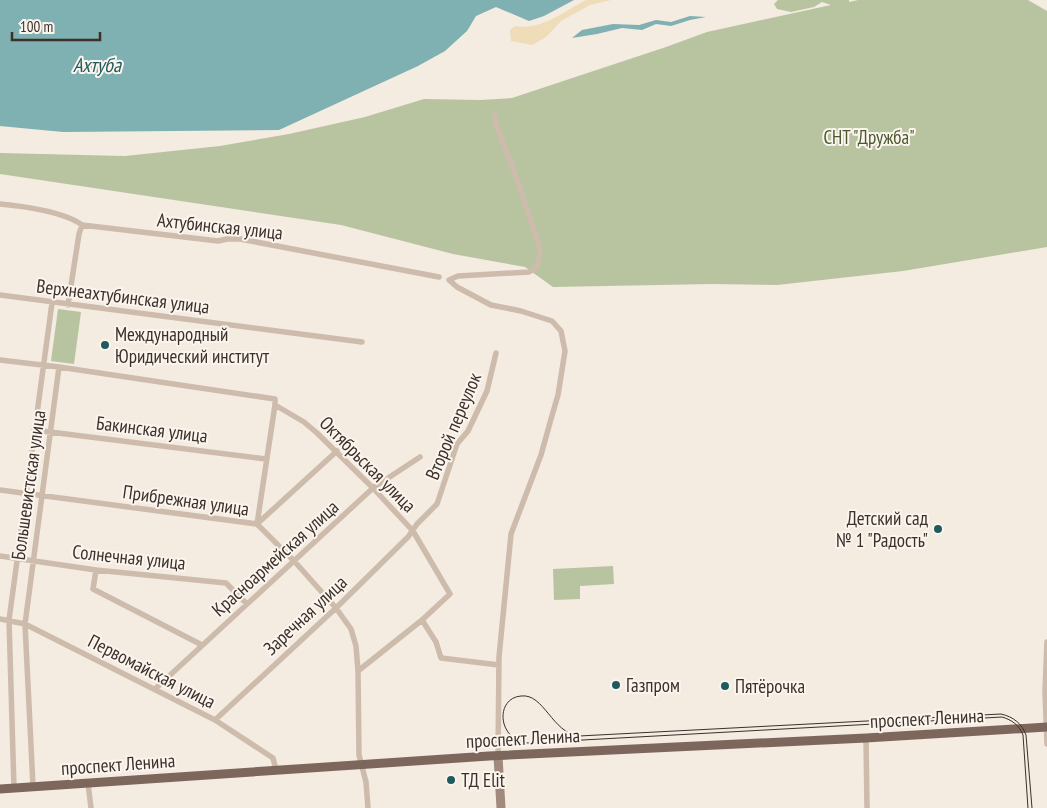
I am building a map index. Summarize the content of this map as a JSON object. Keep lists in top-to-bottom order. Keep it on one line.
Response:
{"streets":{"main road":["проспект Ленина"],"street":["Ахтубинская улица","Верхнеахтубинская улица","Второй переулок","Бакинская улица","Октябрьская улица","Большевистская улица","Прибрежная улица","Солнечная улица","Красноармейская улица","Заречная улица","Первомайская улица"]},"crossings":[["Верхнеахтубинская улица","Большевистская улица"],["Второй переулок","Октябрьская улица"],["Второй переулок","Заречная улица"],["Бакинская улица","Большевистская улица"],["Октябрьская улица","Большевистская улица"],["Октябрьская улица","Прибрежная улица"],["Октябрьская улица","Красноармейская улица"],["Октябрьская улица","Заречная улица"],["Большевистская улица","Прибрежная улица"],["Большевистская улица","Солнечная улица"],["Большевистская улица","Первомайская улица"],["Большевистская улица","проспект Ленина"],["Прибрежная улица","Красноармейская улица"],["Прибрежная улица","Заречная улица"],["Прибрежная улица","проспект Ленина"],["Солнечная улица","Красноармейская улица"],["Красноармейская улица","Первомайская улица"],["Заречная улица","Первомайская улица"],["Первомайская улица","проспект Ленина"]],"water":["Ахтуба"],"parks":["СНТ \"Дружба\""],"places":["Международный Юридический институт","Детский сад № 1 \"Радость\"","Газпром","Пятёрочка","ТД Elit"],"scale_bar":"100 m"}
